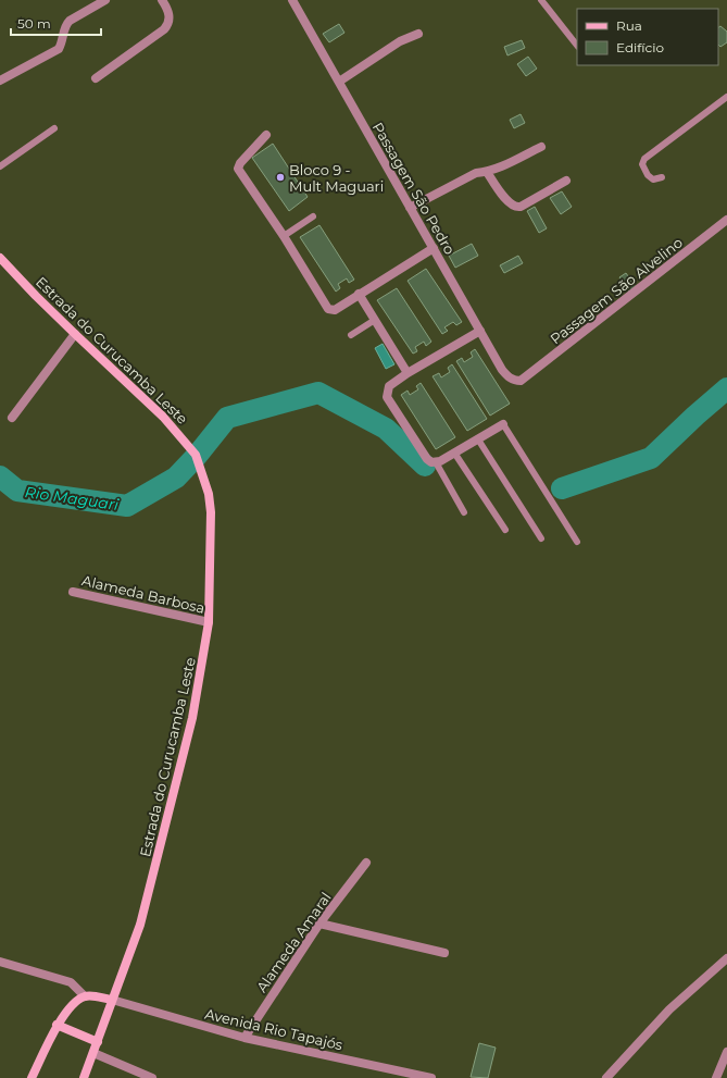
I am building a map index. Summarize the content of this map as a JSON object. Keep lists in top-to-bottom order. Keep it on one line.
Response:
{"streets":{"main road":["Estrada do Curucamba Leste"],"street":["Passagem São Pedro","Passagem São Alvelino","Alameda Barbosa","Alameda Amaral","Avenida Rio Tapajós"]},"crossings":[["Passagem São Pedro","Passagem São Alvelino"],["Estrada do Curucamba Leste","Alameda Barbosa"],["Estrada do Curucamba Leste","Avenida Rio Tapajós"],["Alameda Amaral","Avenida Rio Tapajós"]],"water":["Rio Maguari"],"places":["Bloco 9 - Mult Maguari"],"legend":["Rua","Edifício"],"scale_bar":"50 m"}
